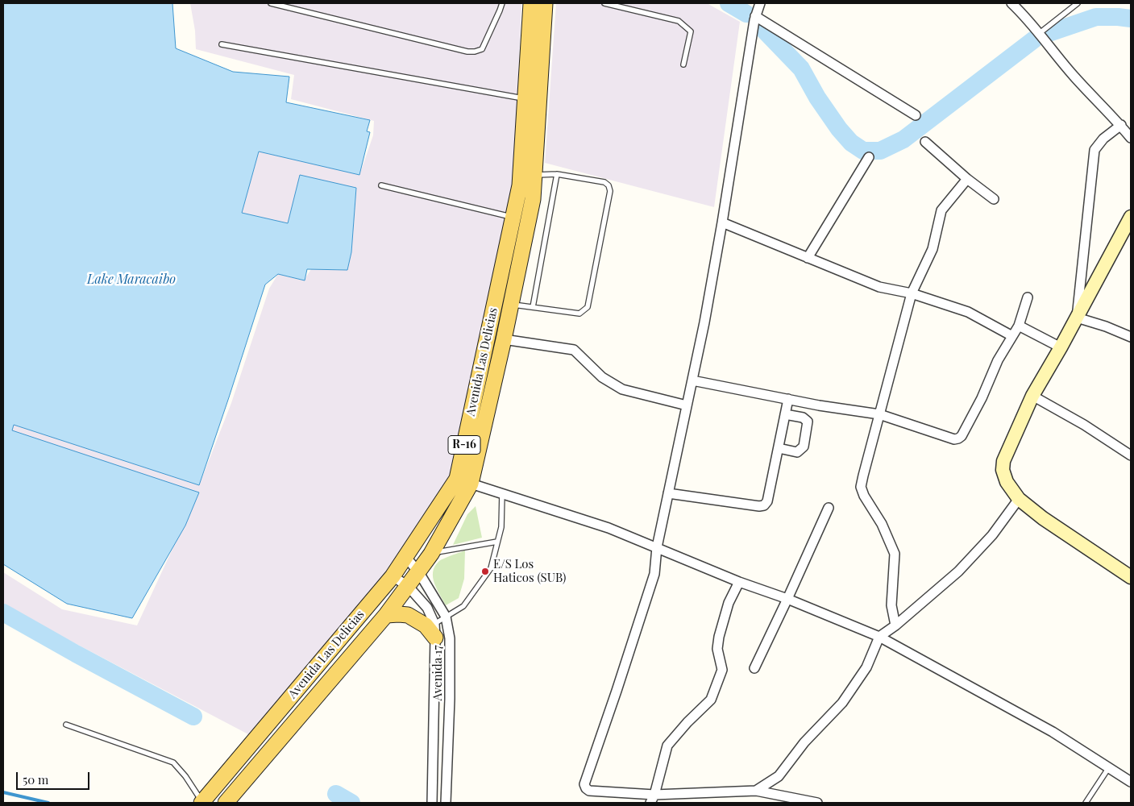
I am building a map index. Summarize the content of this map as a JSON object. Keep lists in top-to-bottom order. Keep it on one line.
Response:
{"streets":{"main road":["Avenida Las Delicias","R-16"],"street":["Avenida 17"]},"crossings":[["Avenida Las Delicias","Avenida 17"]],"water":["Lake Maracaibo"],"places":["E/S Los Haticos (SUB)"],"scale_bar":"50 m"}
